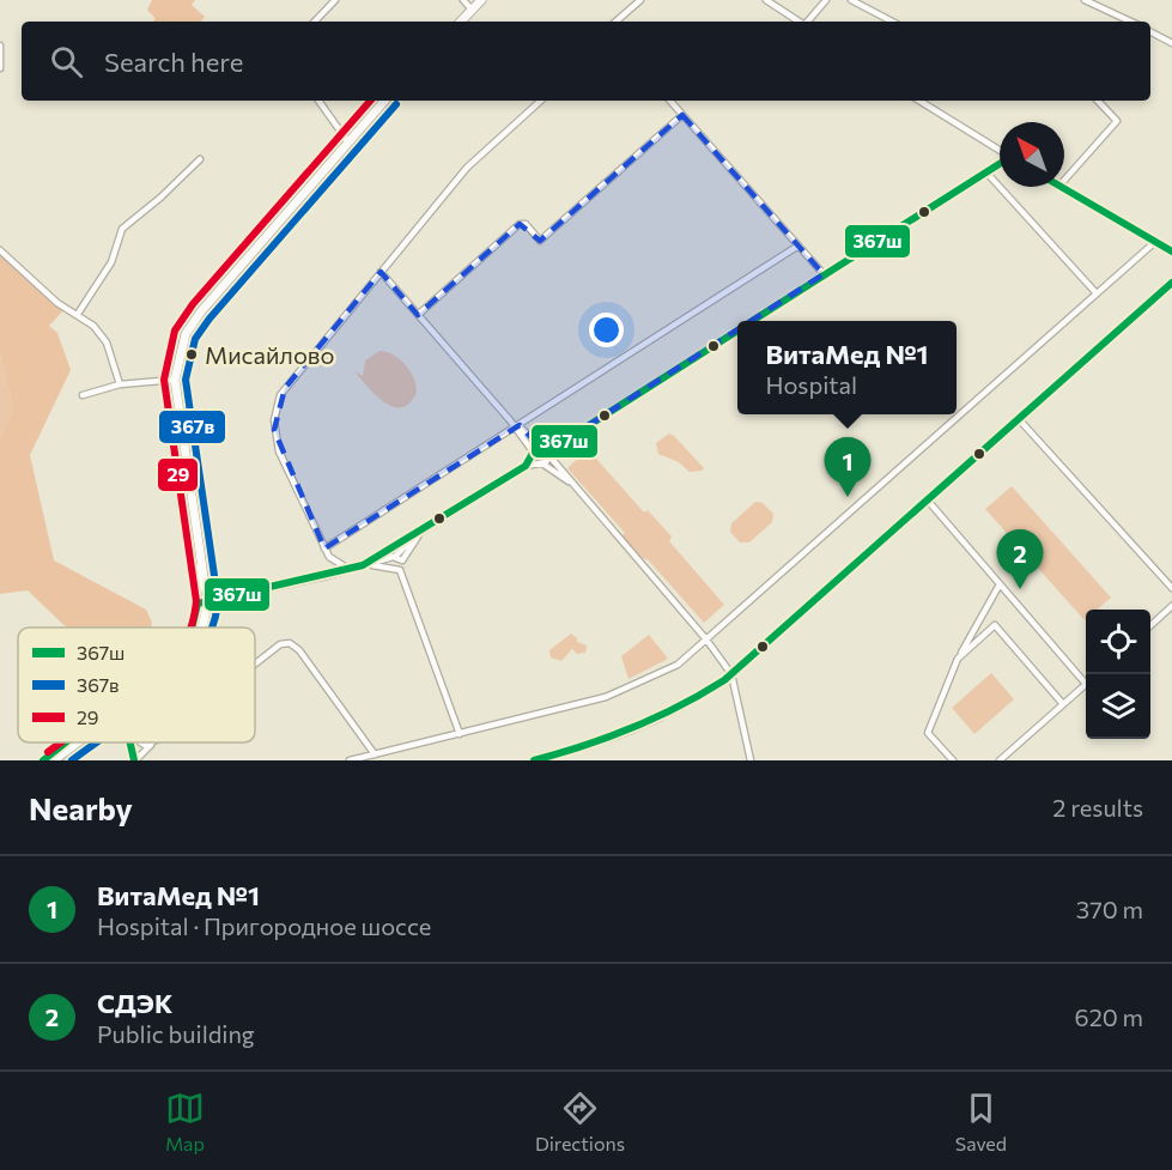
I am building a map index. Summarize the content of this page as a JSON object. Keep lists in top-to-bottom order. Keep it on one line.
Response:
{"places":["Мисайлово"],"lines":["transit line 29","transit line 367в","transit line 367ш"],"legend":["367ш","367в","29"],"north":"top left","page":{"search":"Search here","popup":["ВитаМед №1","Hospital"],"pins":["1","2"],"heading":["Nearby","2 results"],"list":[{"mark":"1","name":"ВитаМед №1","note":"Hospital · Пригородное шоссе","value":"370 m"},{"mark":"2","name":"СДЭК","note":"Public building","value":"620 m"}],"nav":["Map","Directions","Saved"]}}
